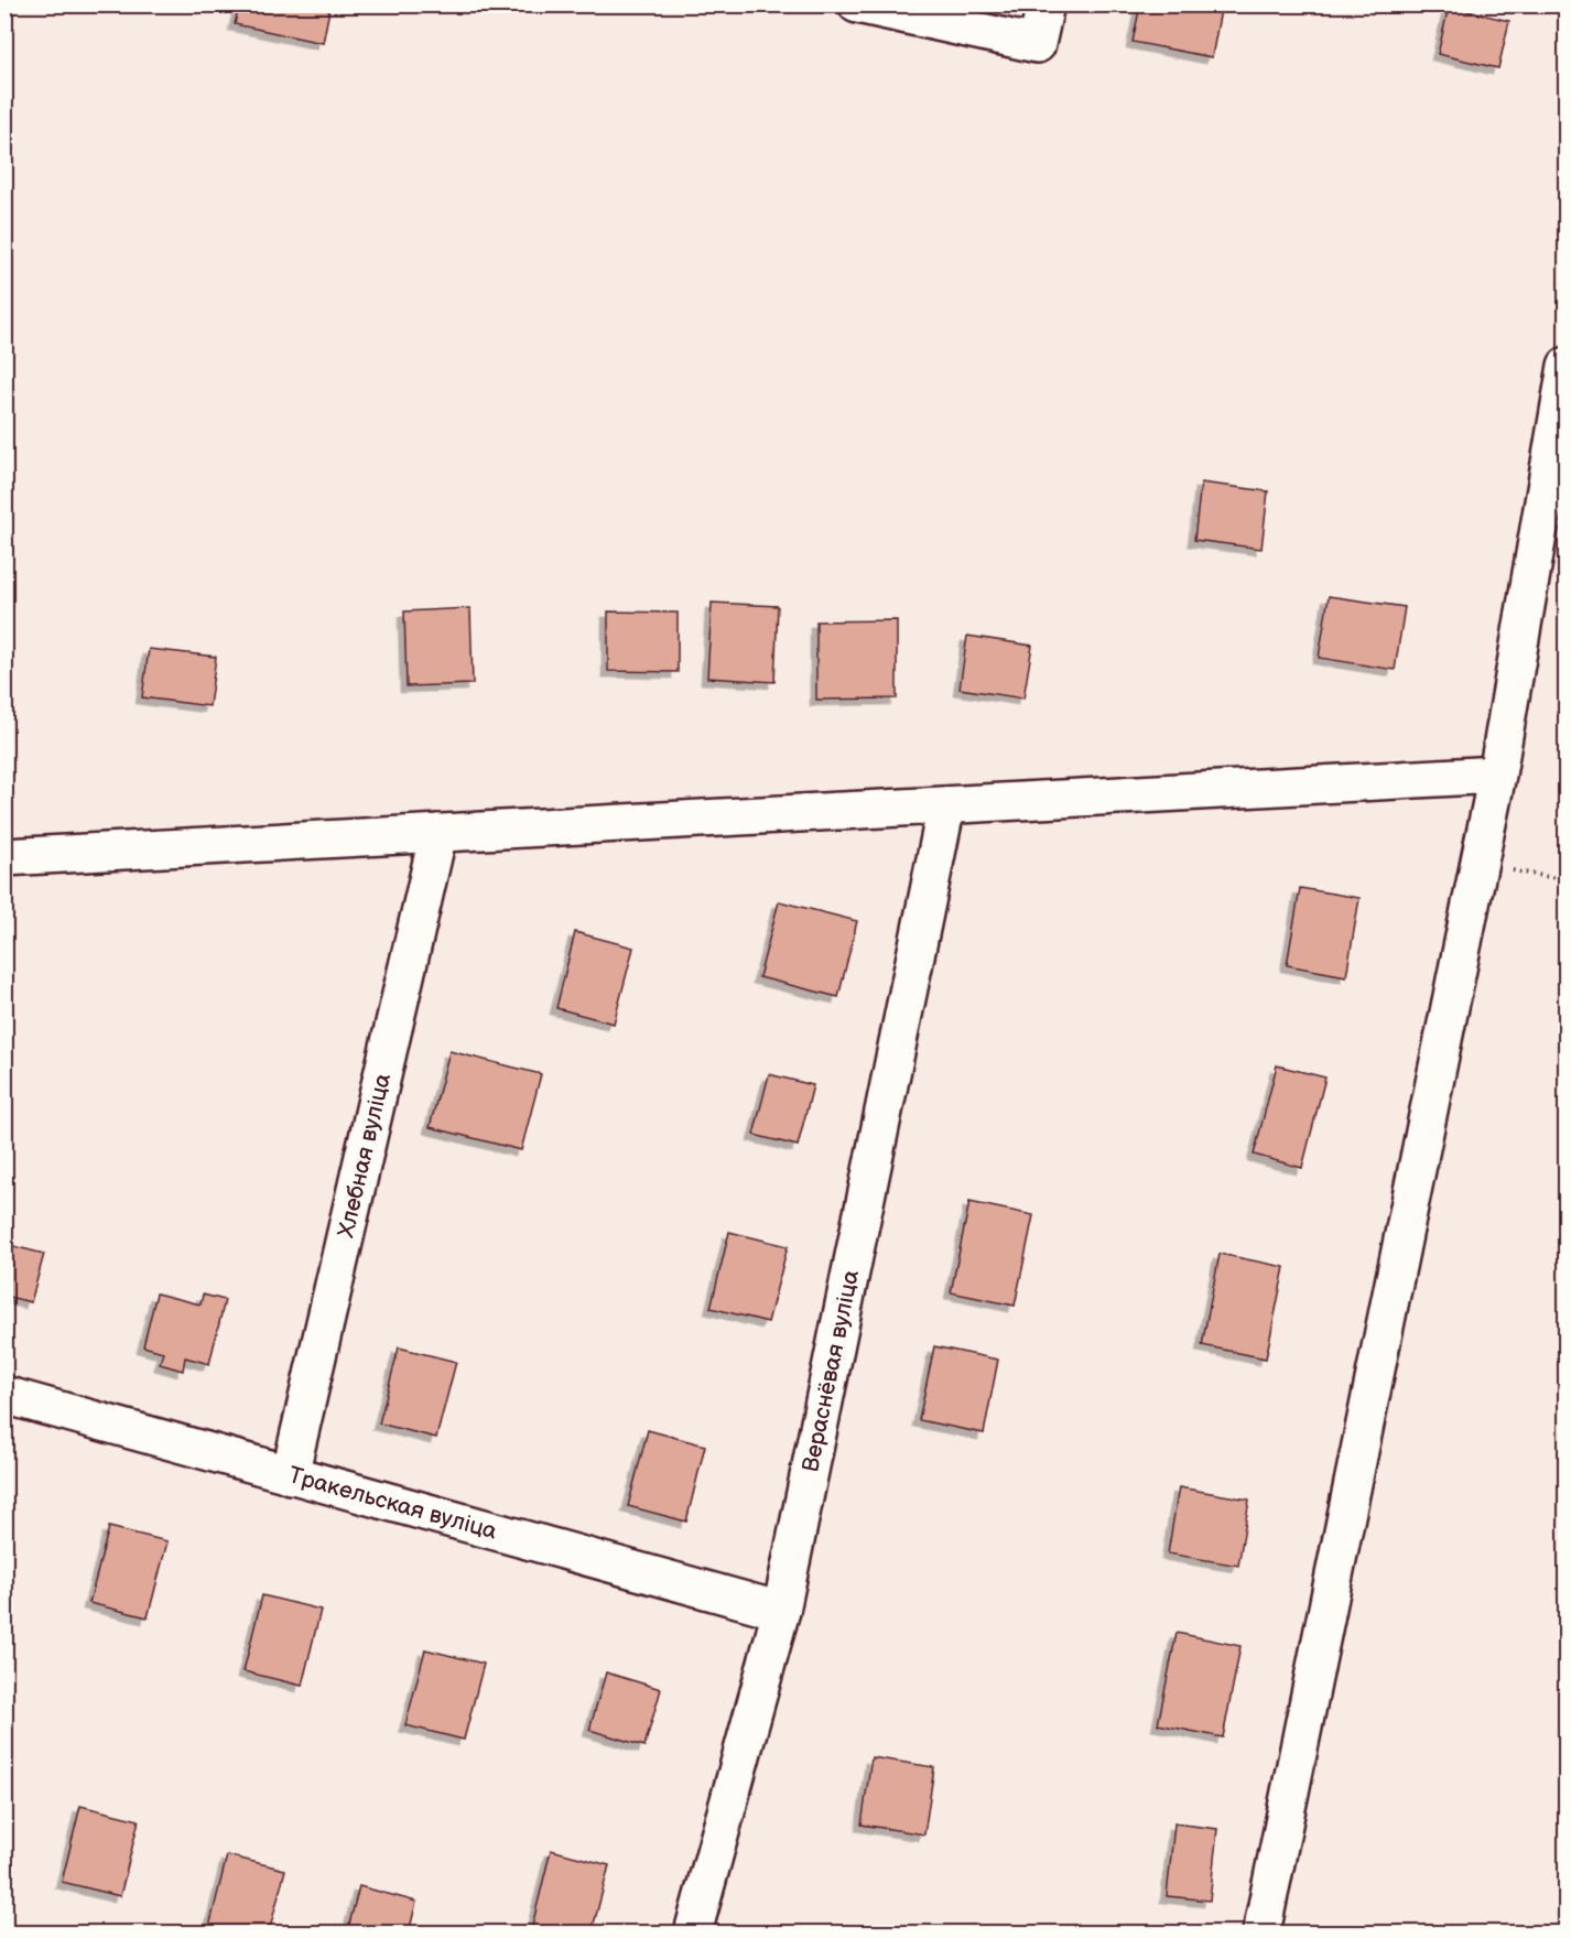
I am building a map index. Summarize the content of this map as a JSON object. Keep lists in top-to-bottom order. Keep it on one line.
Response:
{"streets":{"street":["Хлебная вуліца","Вераснёвая вуліца","Тракельская вуліца"]},"crossings":[["Хлебная вуліца","Тракельская вуліца"],["Вераснёвая вуліца","Тракельская вуліца"]]}
